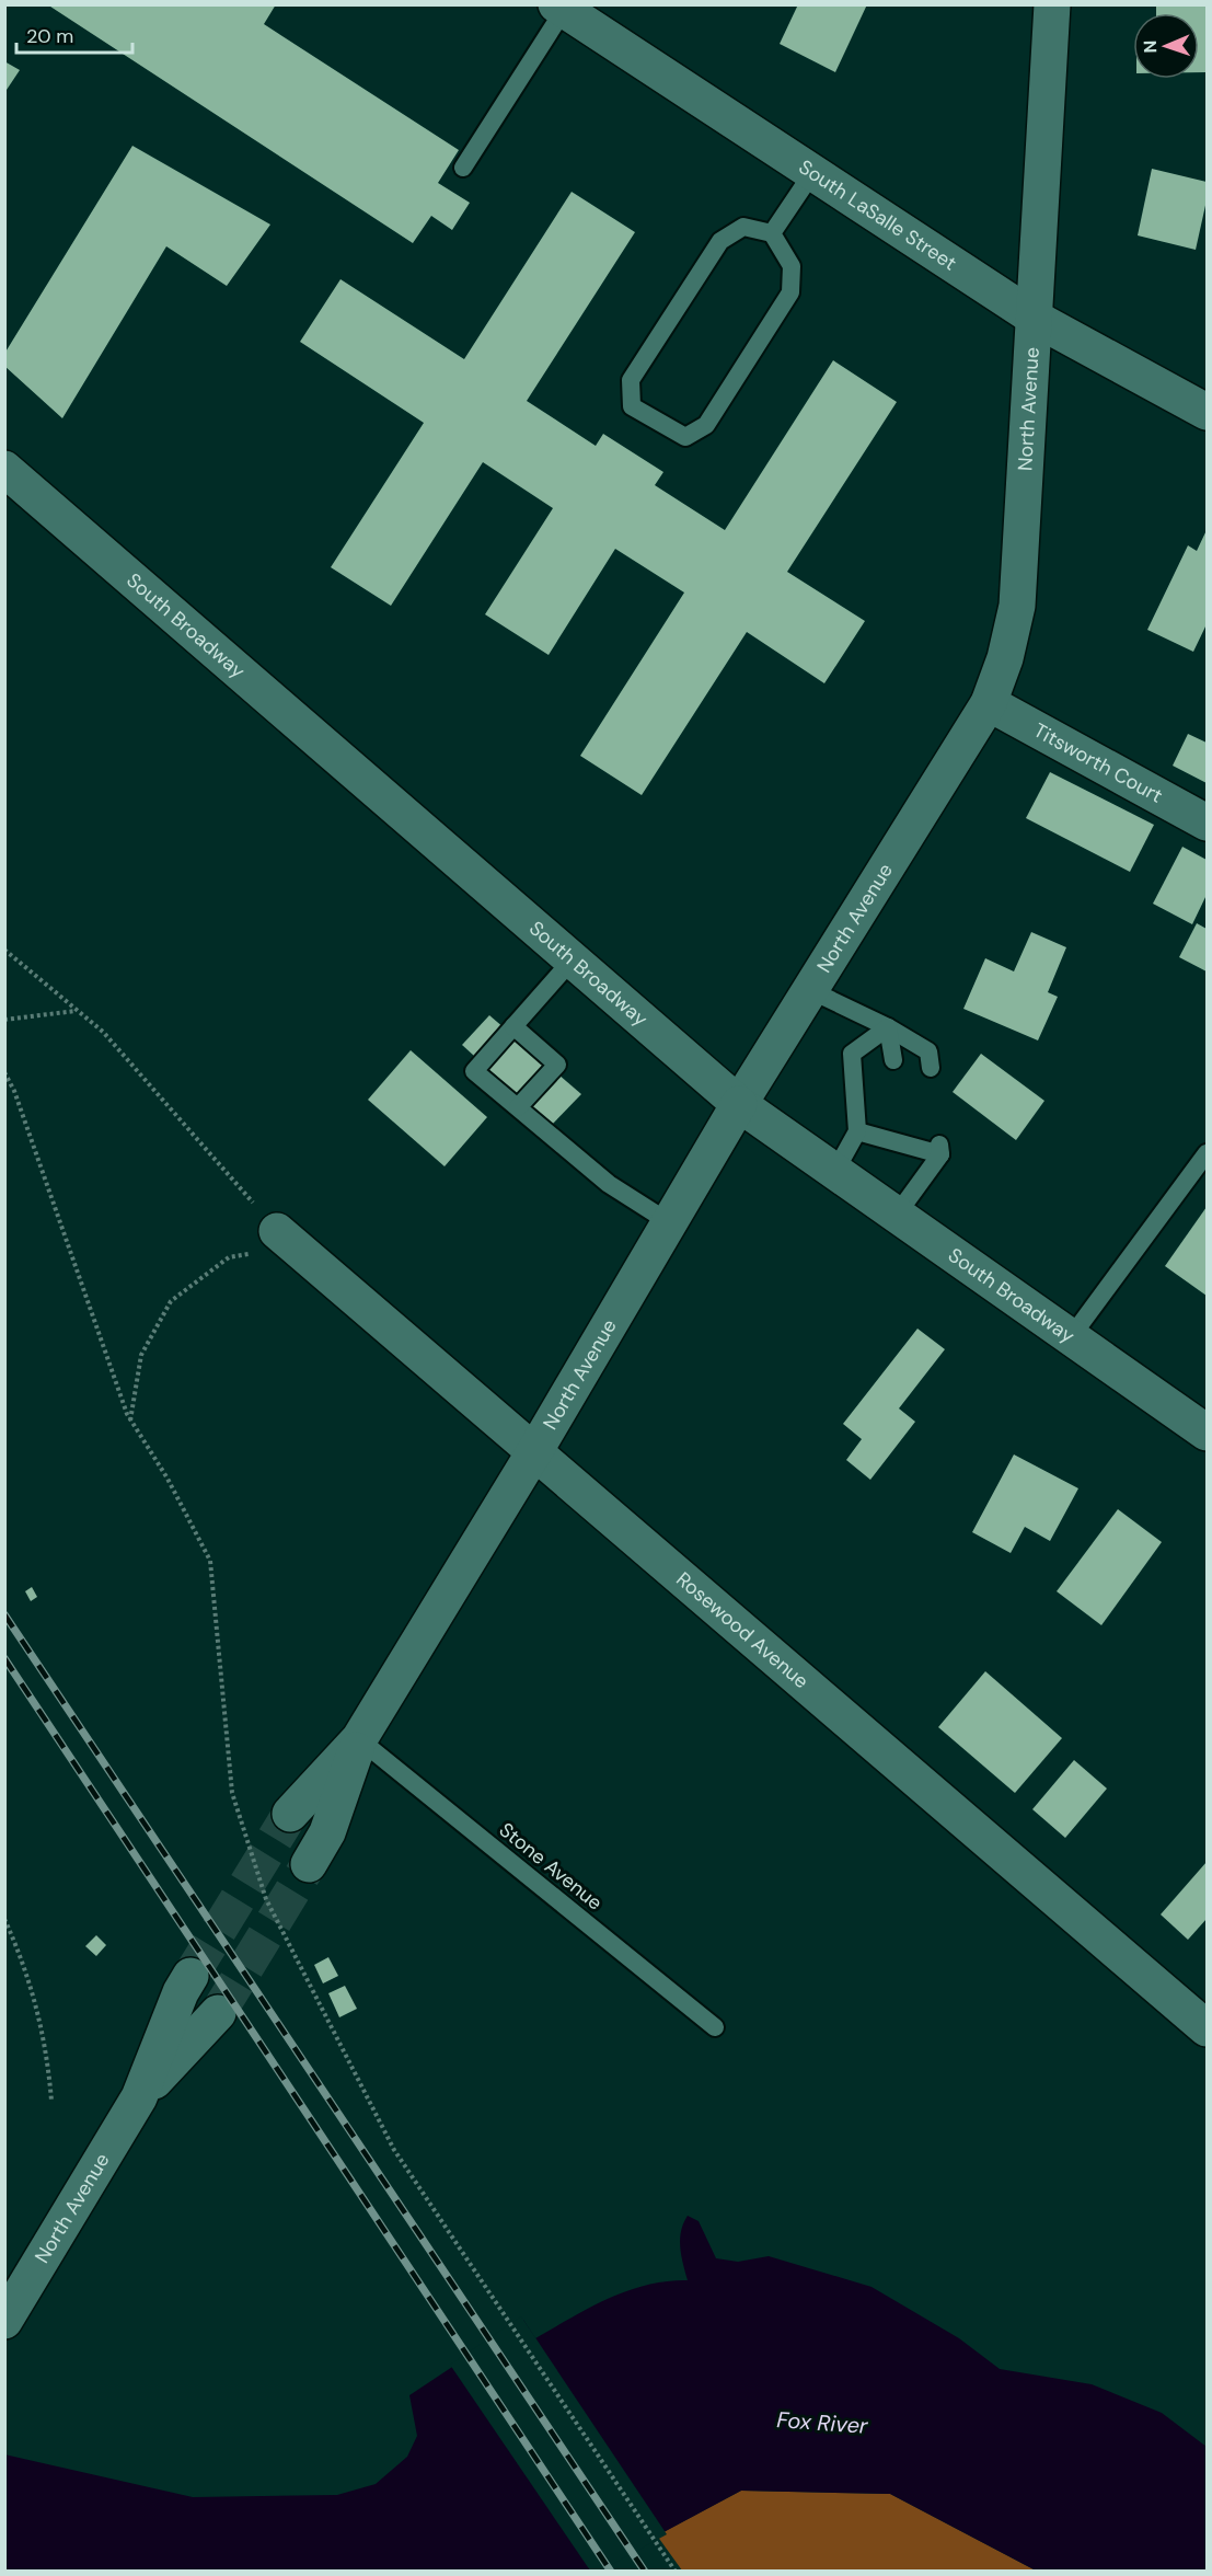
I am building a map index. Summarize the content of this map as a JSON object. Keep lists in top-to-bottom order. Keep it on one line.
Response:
{"streets":{"street":["South LaSalle Street","North Avenue","South Broadway","Titsworth Court","Rosewood Avenue"],"lane":["Stone Avenue"]},"crossings":[["South LaSalle Street","North Avenue"],["North Avenue","South Broadway"],["North Avenue","Titsworth Court"],["North Avenue","Rosewood Avenue"],["North Avenue","Stone Avenue"]],"water":["Fox River"],"scale_bar":"20 m","north":"left"}
